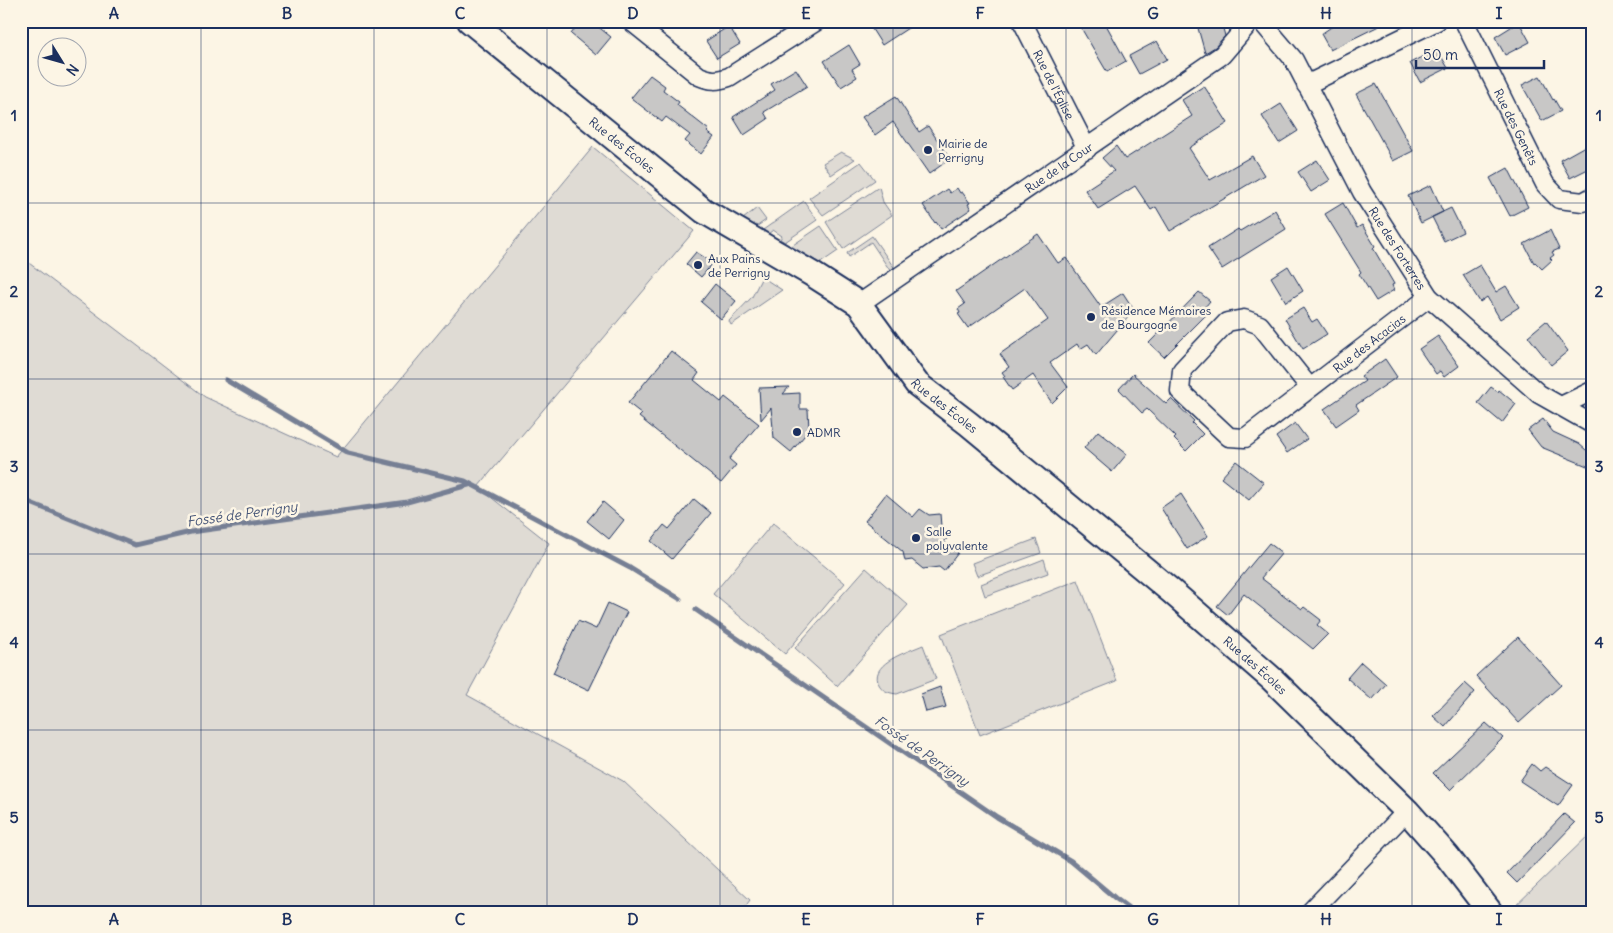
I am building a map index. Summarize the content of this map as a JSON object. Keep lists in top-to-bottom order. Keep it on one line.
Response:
{"streets":{"main road":["Rue des Écoles"],"street":["Rue de l'Église","Rue des Genêts","Rue de la Cour","Rue des Forterres","Rue des Acacias"]},"crossings":[["Rue de l'Église","Rue de la Cour"],["Rue des Écoles","Rue de la Cour"],["Rue des Forterres","Rue des Acacias"]],"water":["Fossé de Perrigny"],"places":["Mairie de Perrigny","Aux Pains de Perrigny","Résidence Mémoires de Bourgogne","ADMR","Salle polyvalente"],"scale_bar":"50 m","north":"bottom right","grid":{"columns":["A","B","C","D","E","F","G","H","I"],"rows":["1","2","3","4","5"]}}
